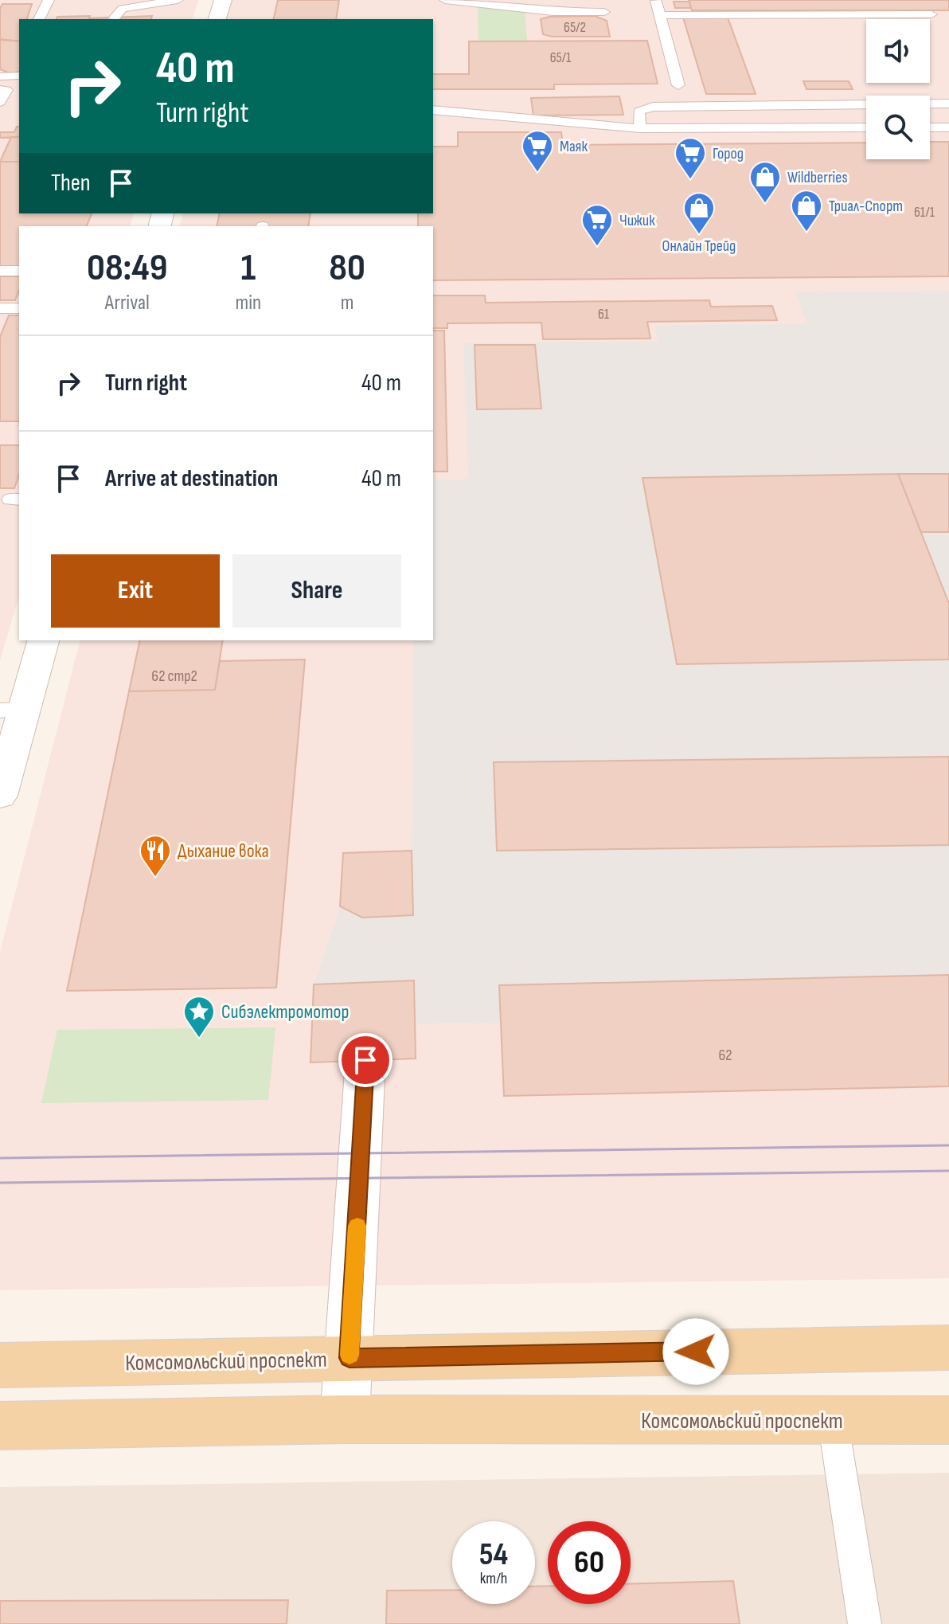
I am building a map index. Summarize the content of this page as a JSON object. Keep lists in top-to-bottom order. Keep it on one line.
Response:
{"streets":{"main road":["Комсомольский проспект"]},"places":{"supermarket":["Маяк","Город","Чижик"],"shop":["Wildberries","Триал-Спорт","Онлайн Трейд"],"restaurant":["Дыхание вока"],"place":["Сибэлектромотор"]},"house_numbers":["65/2","65/1","61/1","61","62 стр2","62"],"page":{"turn":["40 m","Turn right"],"then":"Then","eta":["08:49","Arrival","1","min","80","m"],"list":[{"name":"Turn right","value":"40 m"},{"name":"Arrive at destination","value":"40 m"}],"buttons":["Exit","Share"],"speed":"54 km/h","limit":"60"}}
